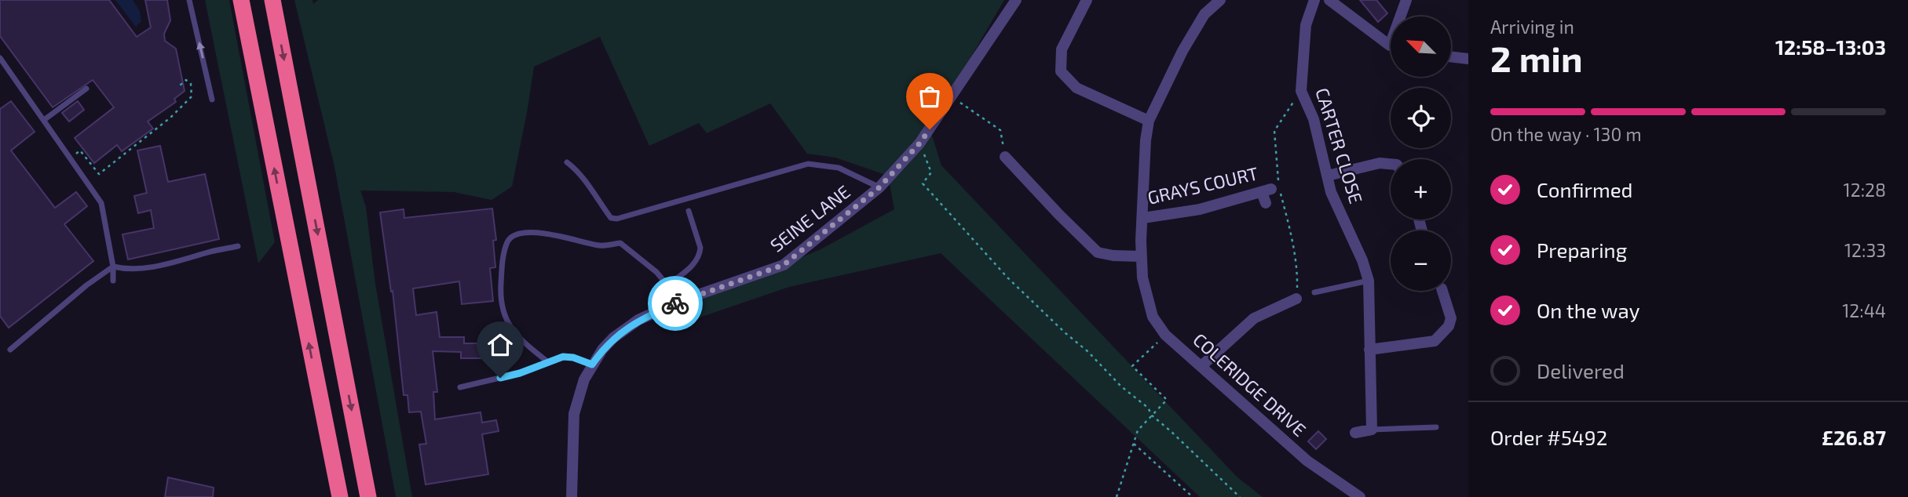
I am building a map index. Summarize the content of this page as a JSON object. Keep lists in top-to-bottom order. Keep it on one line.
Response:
{"streets":{"street":["CARTER CLOSE","GRAYS COURT","SEINE LANE","COLERIDGE DRIVE"]},"crossings":[["GRAYS COURT","COLERIDGE DRIVE"]],"north":"top left","page":{"heading":["2 min","Arriving in","12:58–13:03"],"panel":["Order #5492","£26.87"],"map_buttons":["+","−"],"bar":"On the way · 130 m","list":[["Confirmed","12:28"],["Preparing","12:33"],["On the way","12:44"],"Delivered"]}}
